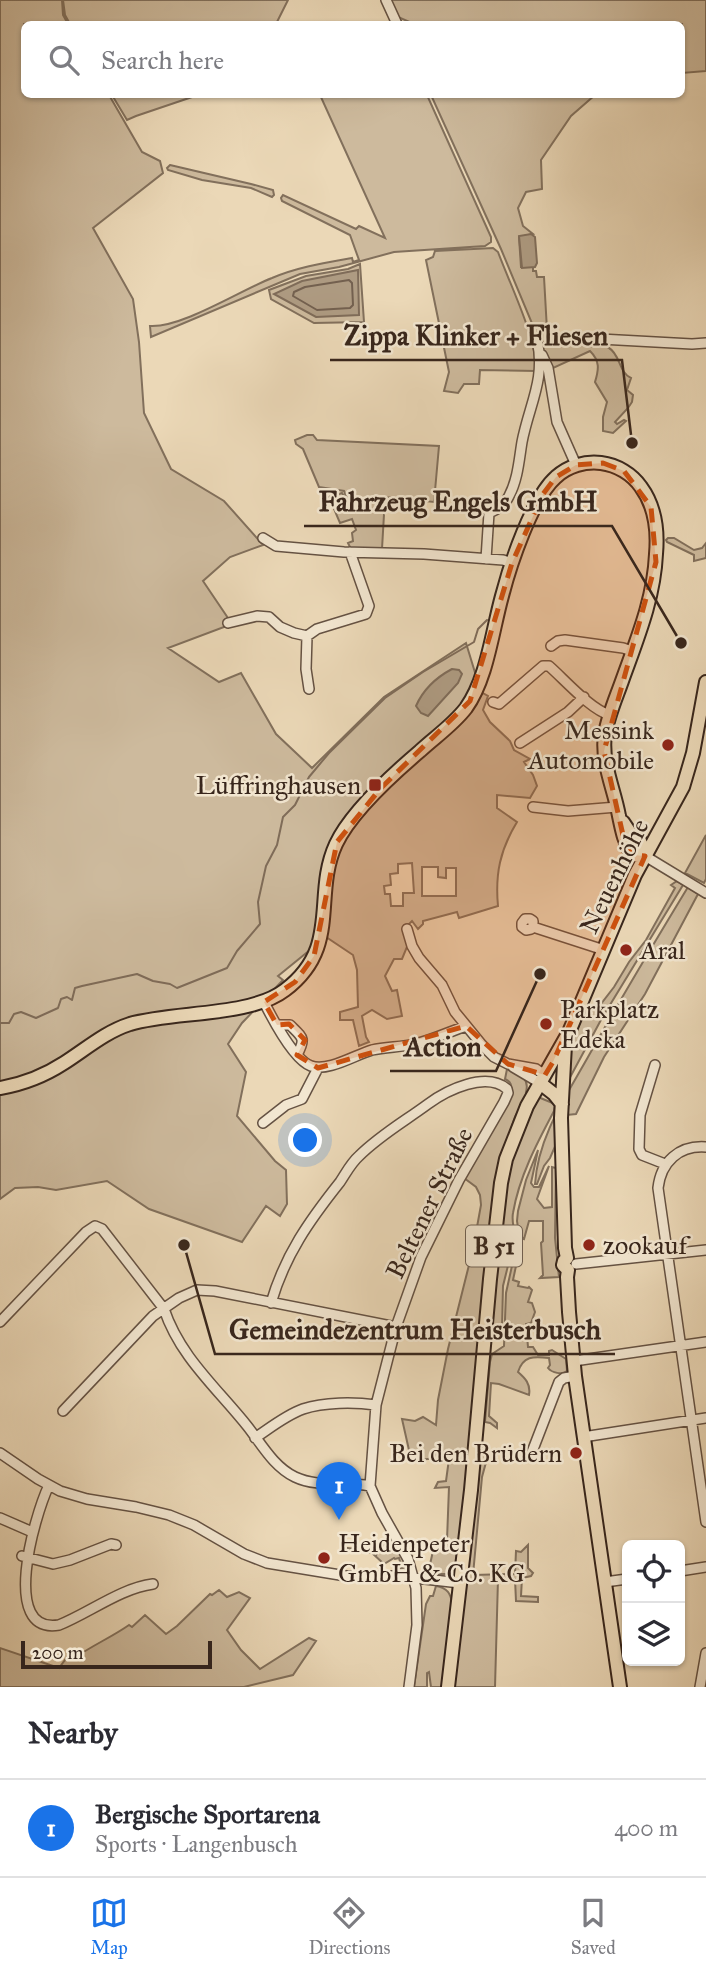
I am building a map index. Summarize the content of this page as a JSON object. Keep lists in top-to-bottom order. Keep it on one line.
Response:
{"streets":{"main road":["Neuenhöhe","B 51"],"street":["Beltener Straße"]},"crossings":[["Neuenhöhe","B 51"]],"places":{"other":["Zippa Klinker + Fliesen","Fahrzeug Engels GmbH","Messink Automobile","Aral","Action","Parkplatz Edeka","Gemeindezentrum Heisterbusch","zookauf","Bei den Brüdern","Heidenpeter GmbH & Co. KG"],"transit":["Lüffringhausen"]},"scale_bar":"200 m","page":{"search":"Search here","pins":"1","scale":"200 m","heading":"Nearby","list":[{"mark":"1","name":"Bergische Sportarena","note":"Sports · Langenbusch","value":"400 m"}],"nav":["Map","Directions","Saved"]}}
